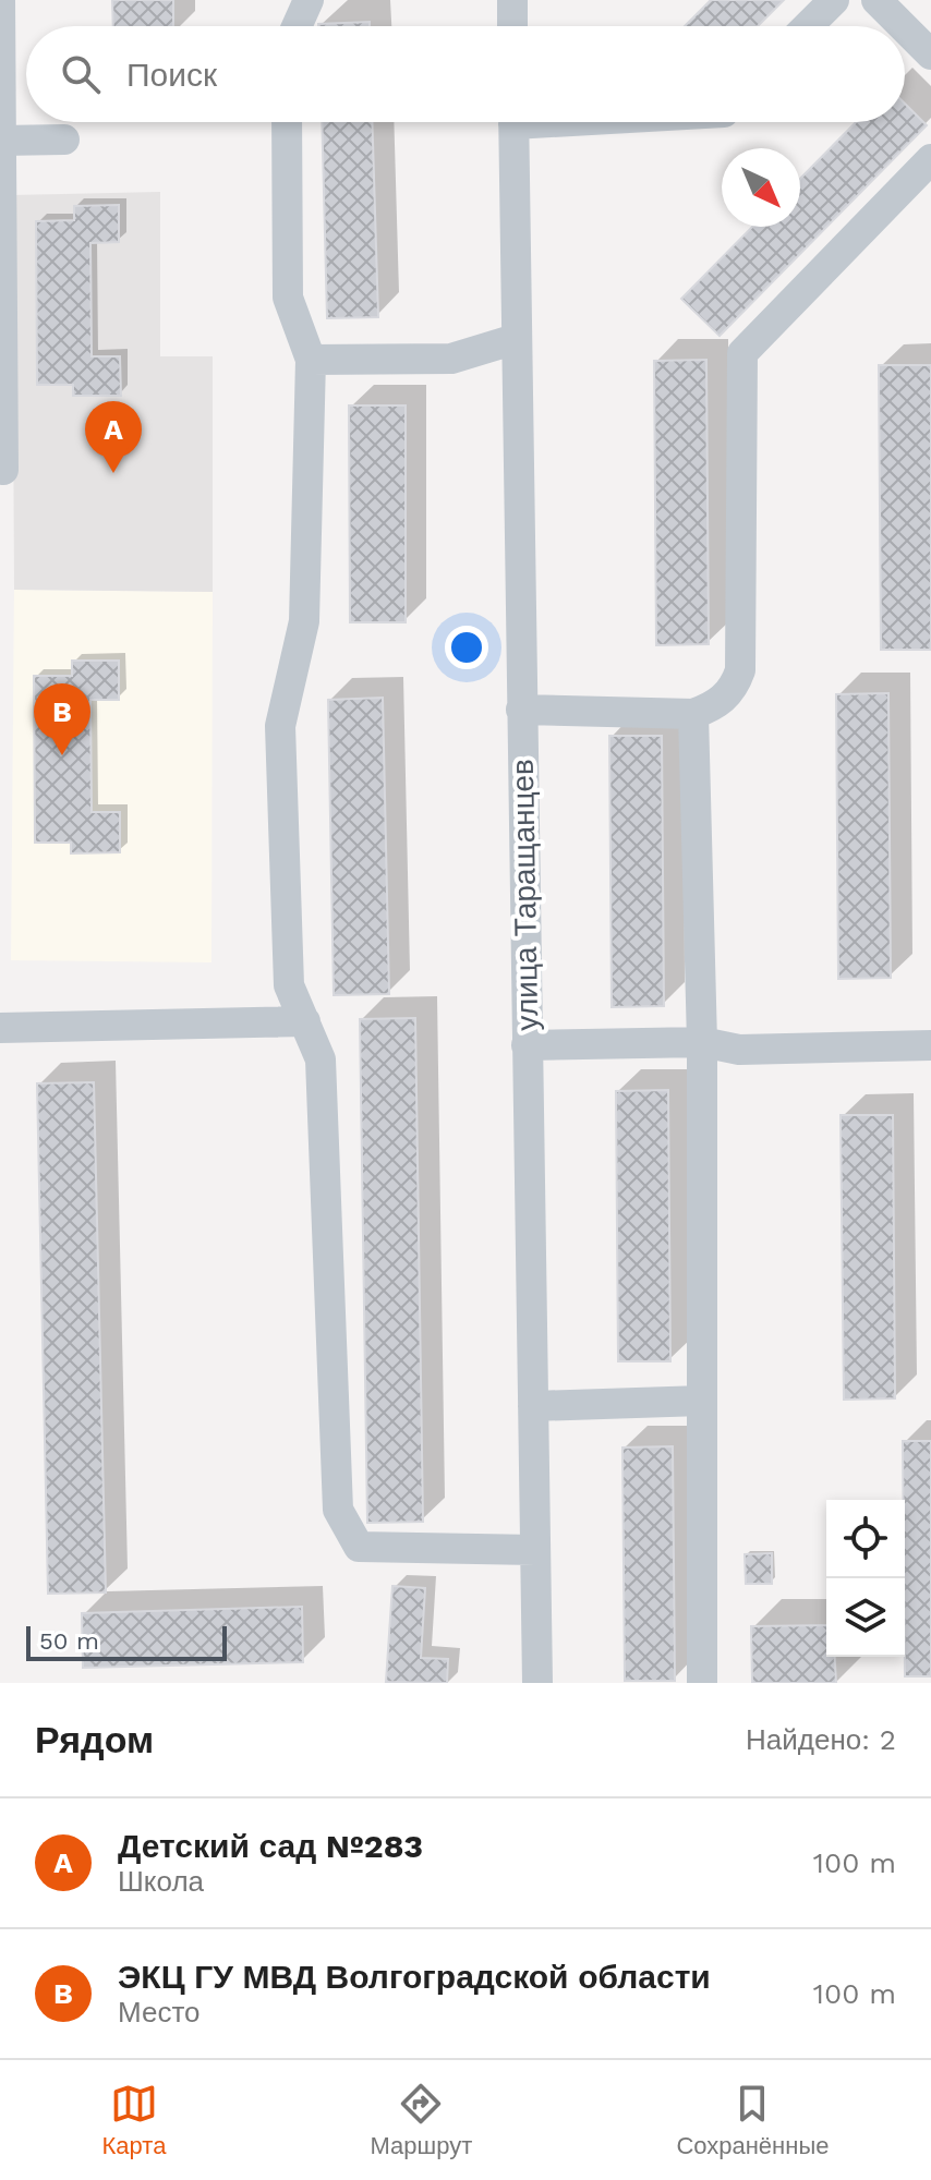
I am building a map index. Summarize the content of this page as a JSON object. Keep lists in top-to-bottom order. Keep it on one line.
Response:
{"streets":{"street":["улица Таращанцев"]},"scale_bar":"50 m","north":"bottom right","page":{"search":"Поиск","pins":["A","B"],"scale":"50 m","heading":["Рядом","Найдено: 2"],"list":[{"mark":"A","name":"Детский сад №283","note":"Школа","value":"100 m"},{"mark":"B","name":"ЭКЦ ГУ МВД Волгоградской области","note":"Место","value":"100 m"}],"nav":["Карта","Маршрут","Сохранённые"]}}
